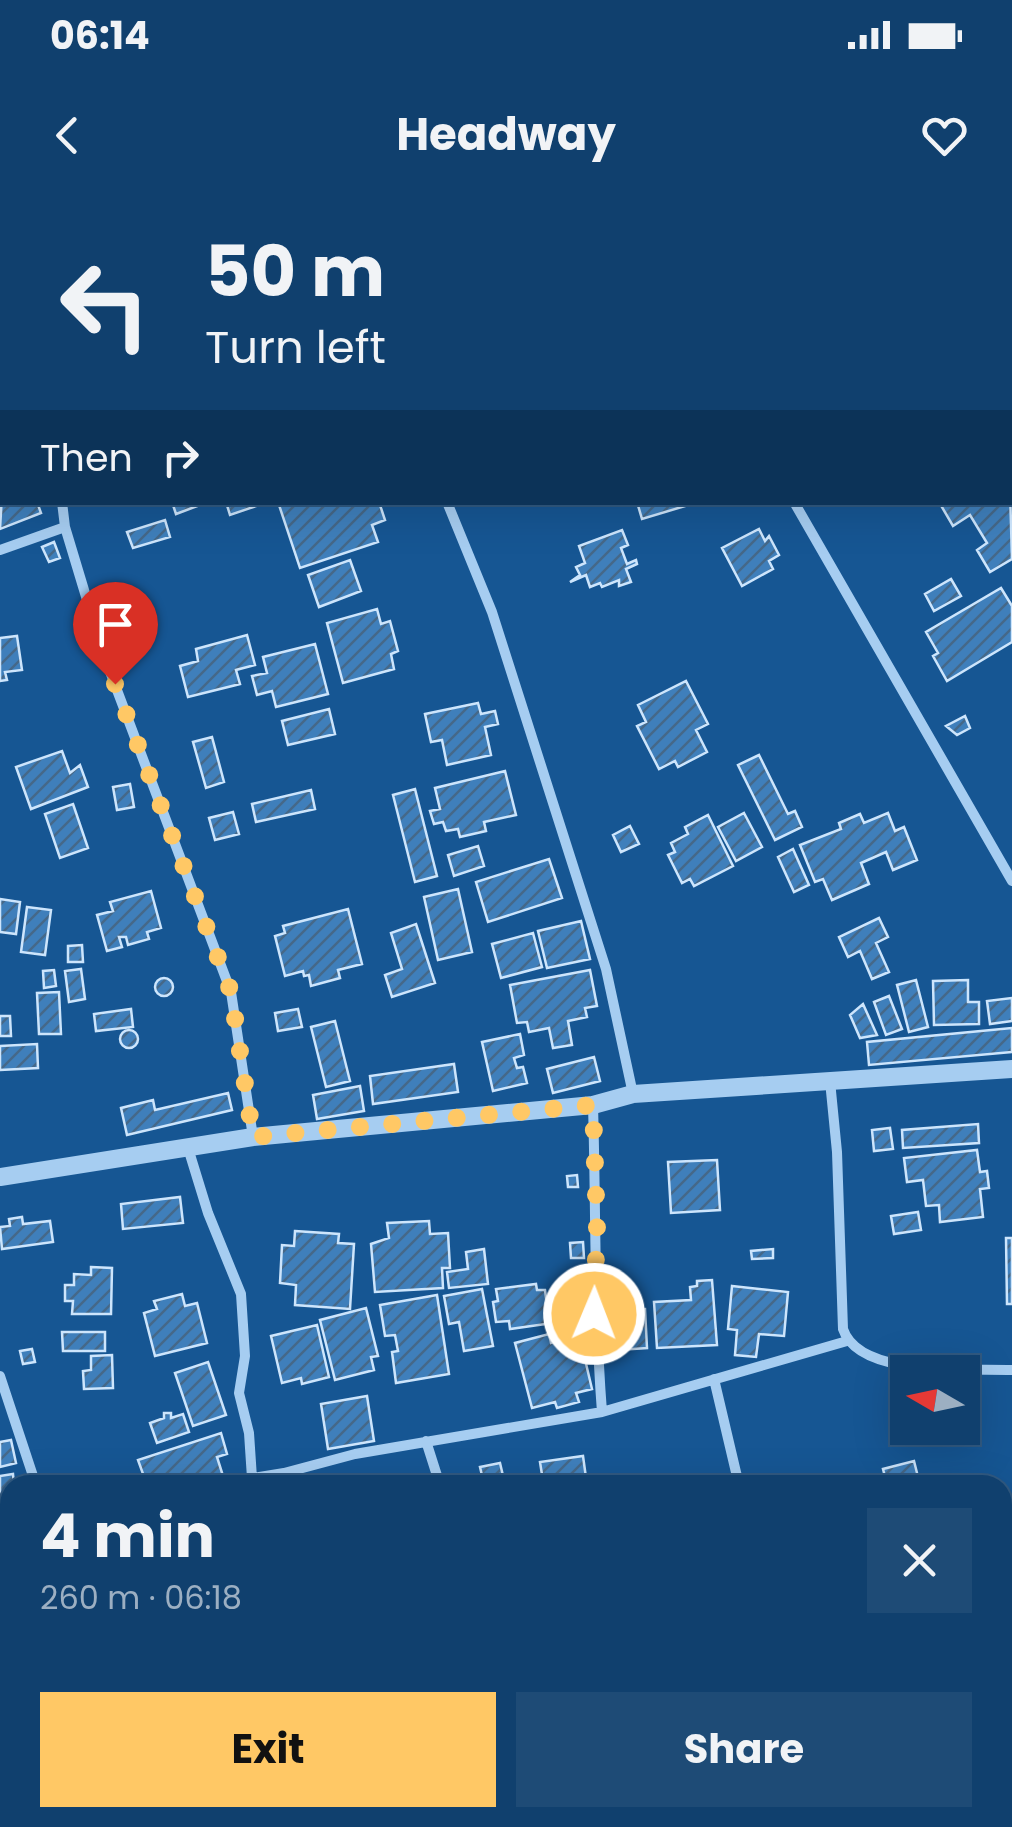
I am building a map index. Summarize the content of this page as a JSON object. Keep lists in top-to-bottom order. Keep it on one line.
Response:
{"north":"left","page":{"status":"06:14","header":"Headway","turn":["50 m","Turn left"],"then":"Then","heading":["4 min","260 m · 06:18"],"buttons":["Exit","Share"]}}
